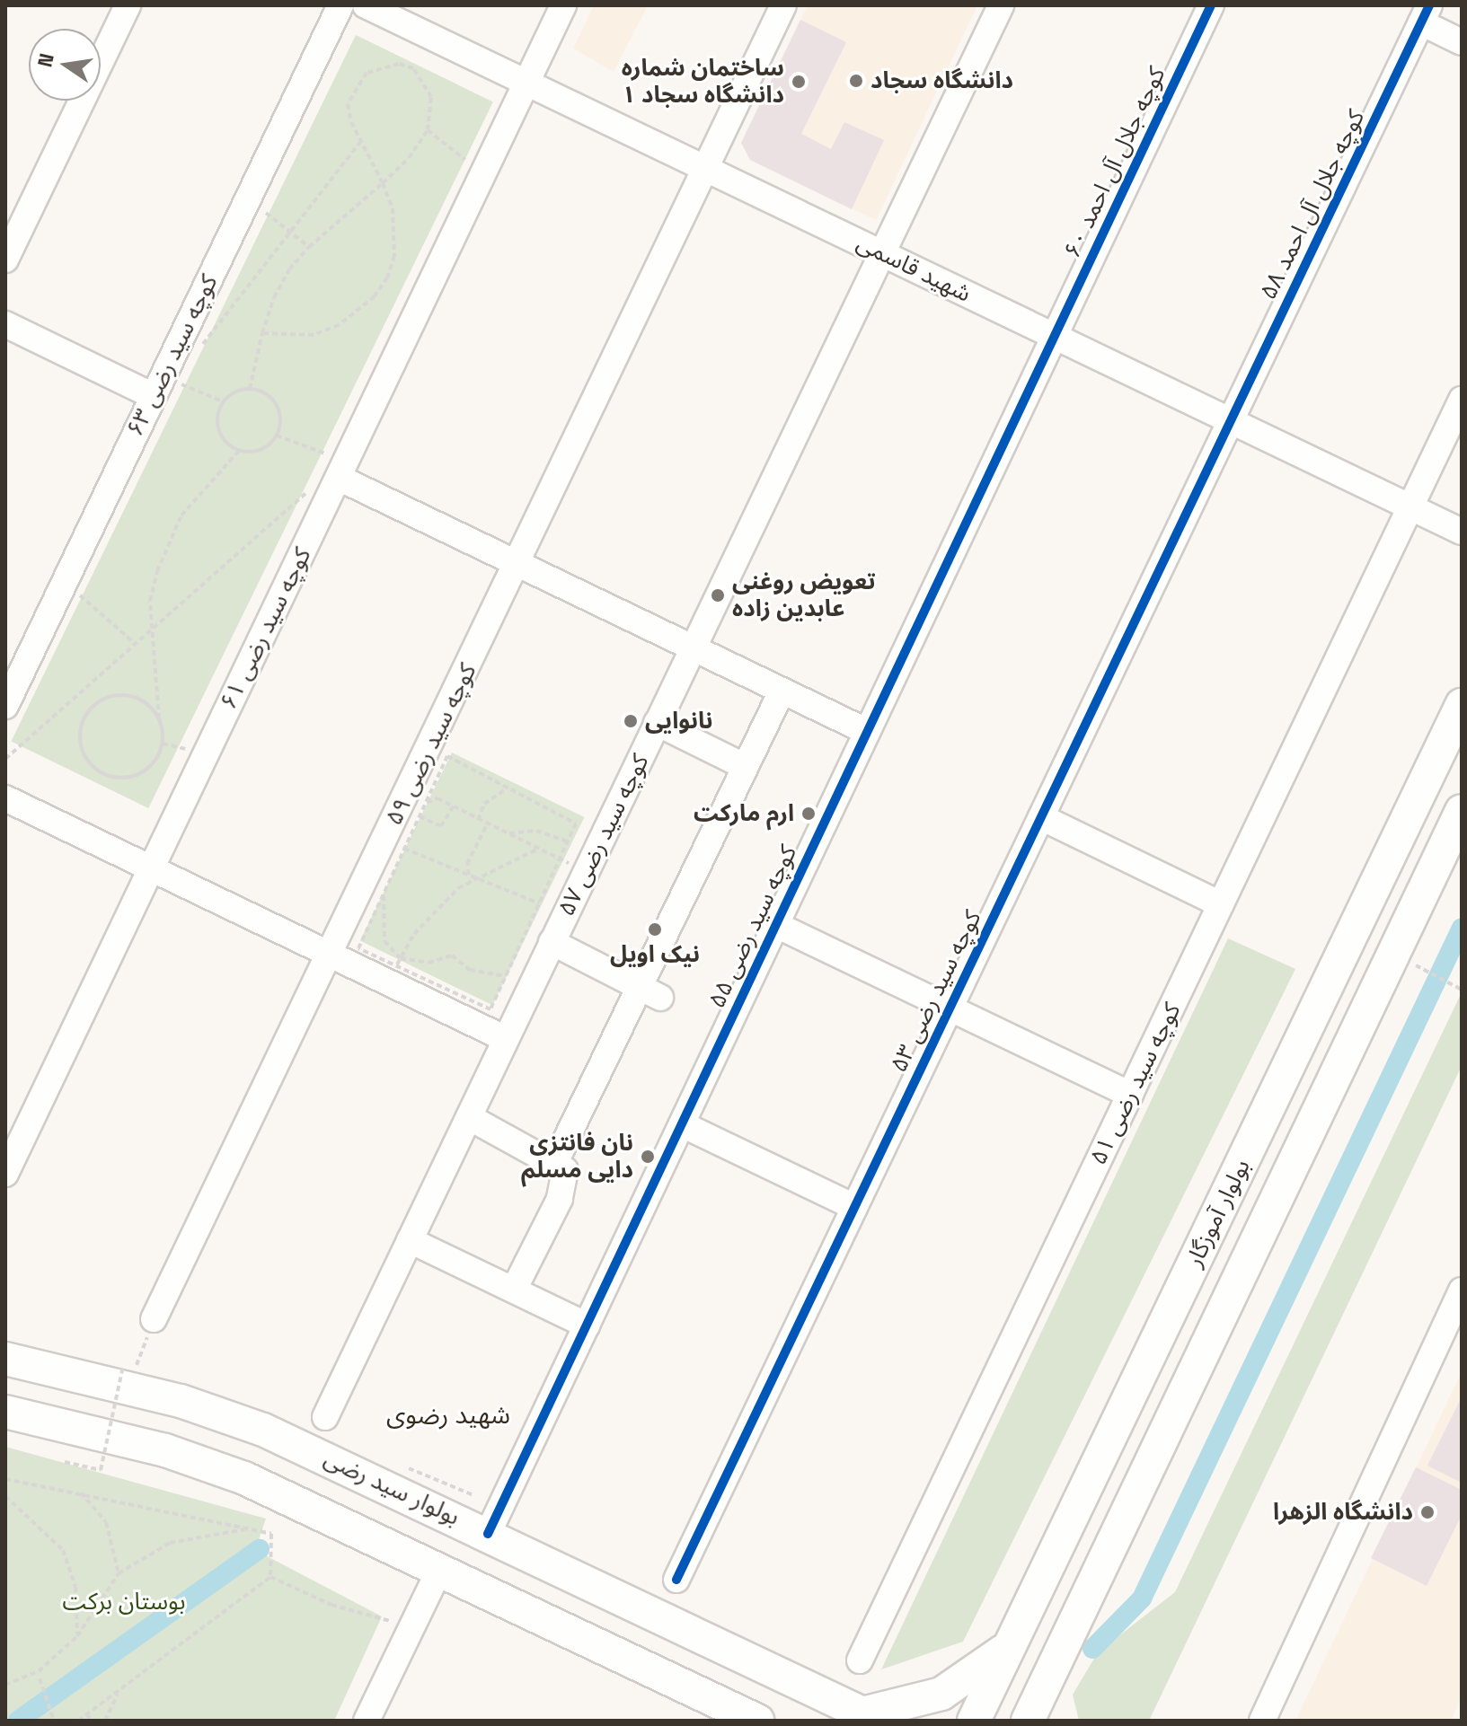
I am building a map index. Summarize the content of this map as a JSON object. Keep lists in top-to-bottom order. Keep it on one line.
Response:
{"streets":{"main road":["بولوار آموزگار","بولوار سید رضی"],"street":["کوچه جلال آل احمد ۶۰","کوچه جلال آل احمد ۵۸","شهید قاسمی","کوچه سید رضی ۶۳","کوچه سید رضی ۶۱","کوچه سید رضی ۵۹","کوچه سید رضی ۵۷","کوچه سید رضی ۵۵","کوچه سید رضی ۵۳","کوچه سید رضی ۵۱"]},"crossings":[["کوچه جلال آل احمد ۶۰","شهید قاسمی"],["کوچه جلال آل احمد ۶۰","کوچه سید رضی ۵۵"],["کوچه جلال آل احمد ۵۸","شهید قاسمی"],["کوچه جلال آل احمد ۵۸","کوچه سید رضی ۵۳"],["شهید قاسمی","کوچه سید رضی ۶۱"],["شهید قاسمی","کوچه سید رضی ۵۹"],["شهید قاسمی","کوچه سید رضی ۵۷"],["شهید قاسمی","کوچه سید رضی ۵۵"],["شهید قاسمی","کوچه سید رضی ۵۳"],["شهید قاسمی","کوچه سید رضی ۵۱"],["کوچه سید رضی ۵۵","بولوار سید رضی"]],"districts":["شهید رضوی"],"parks":["بوستان برکت"],"places":["دانشگاه سجاد","ساختمان شماره ۱ دانشگاه سجاد","تعویض روغنی عابدین زاده","نانوایی","ارم مارکت","نیک اویل","نان فانتزی دایی مسلم","دانشگاه الزهرا"],"north":"left"}
